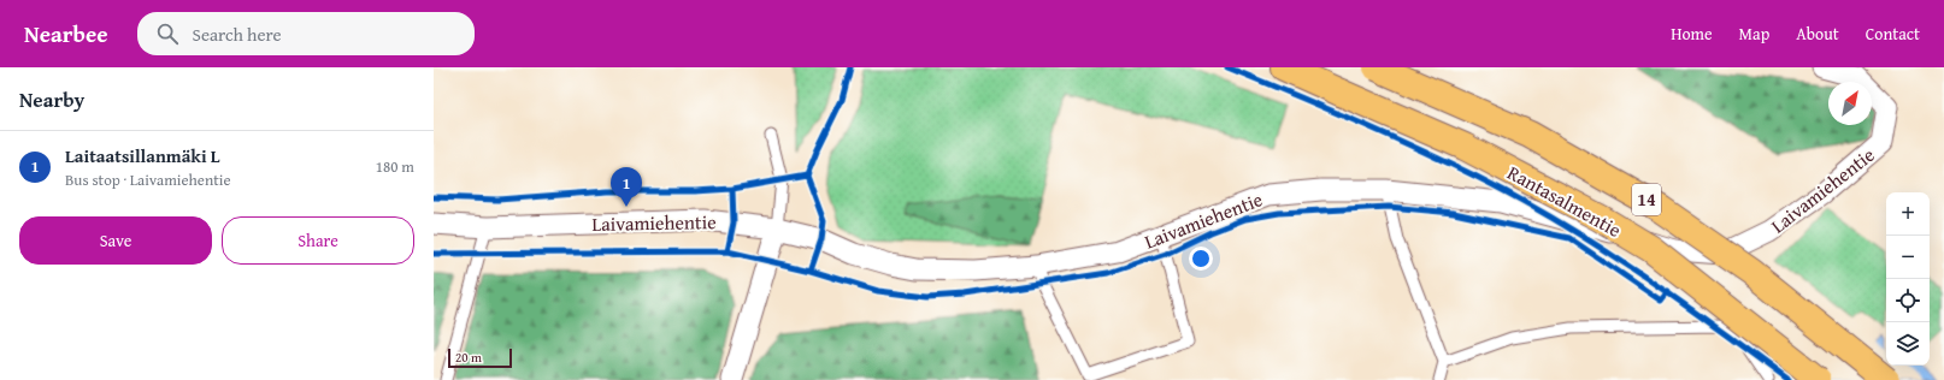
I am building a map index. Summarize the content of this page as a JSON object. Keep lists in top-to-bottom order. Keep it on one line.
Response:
{"streets":{"highway":["14","Rantasalmentie"],"street":["Laivamiehentie"]},"scale_bar":"20 m","north":"top right","page":{"header":"Nearbee","search":"Search here","nav":["Home","Map","About","Contact"],"heading":"Nearby","list":[{"mark":"1","name":"Laitaatsillanmäki L","note":"Bus stop · Laivamiehentie","value":"180 m"}],"pins":"1","map_buttons":["+","−"],"buttons":["Save","Share"],"scale":"20 m"}}
